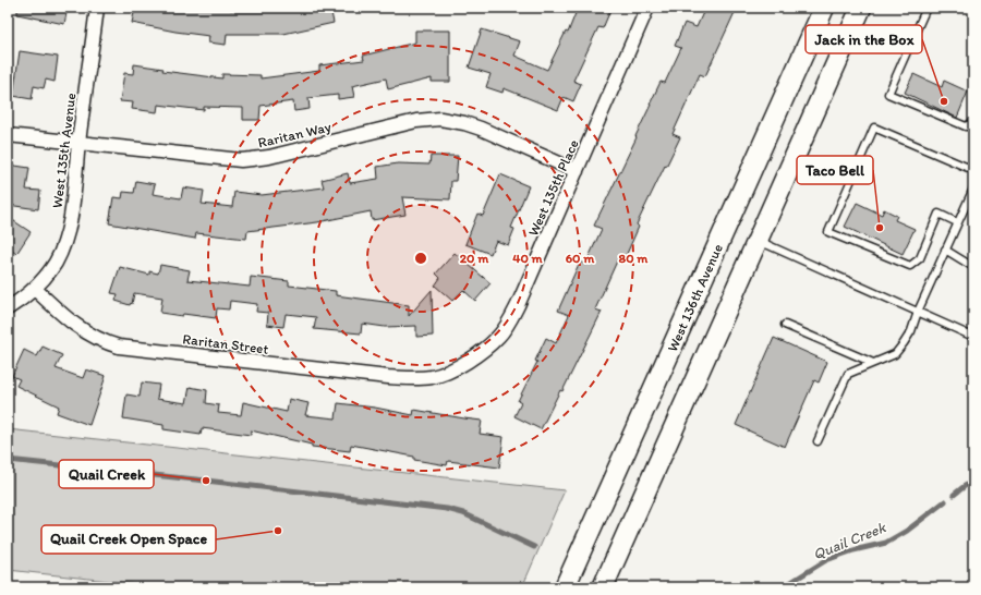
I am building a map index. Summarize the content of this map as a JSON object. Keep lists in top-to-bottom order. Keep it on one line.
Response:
{"streets":{"main road":["West 136th Avenue"],"street":["Raritan Way","West 135th Avenue","West 135th Place","Raritan Street"]},"crossings":[["Raritan Way","West 135th Avenue"],["Raritan Way","West 135th Place"],["West 135th Avenue","Raritan Street"],["West 135th Place","Raritan Street"]],"water":["Quail Creek"],"places":["Jack in the Box","Taco Bell","Quail Creek","Quail Creek Open Space"],"rings":["20 m","40 m","60 m","80 m"]}
